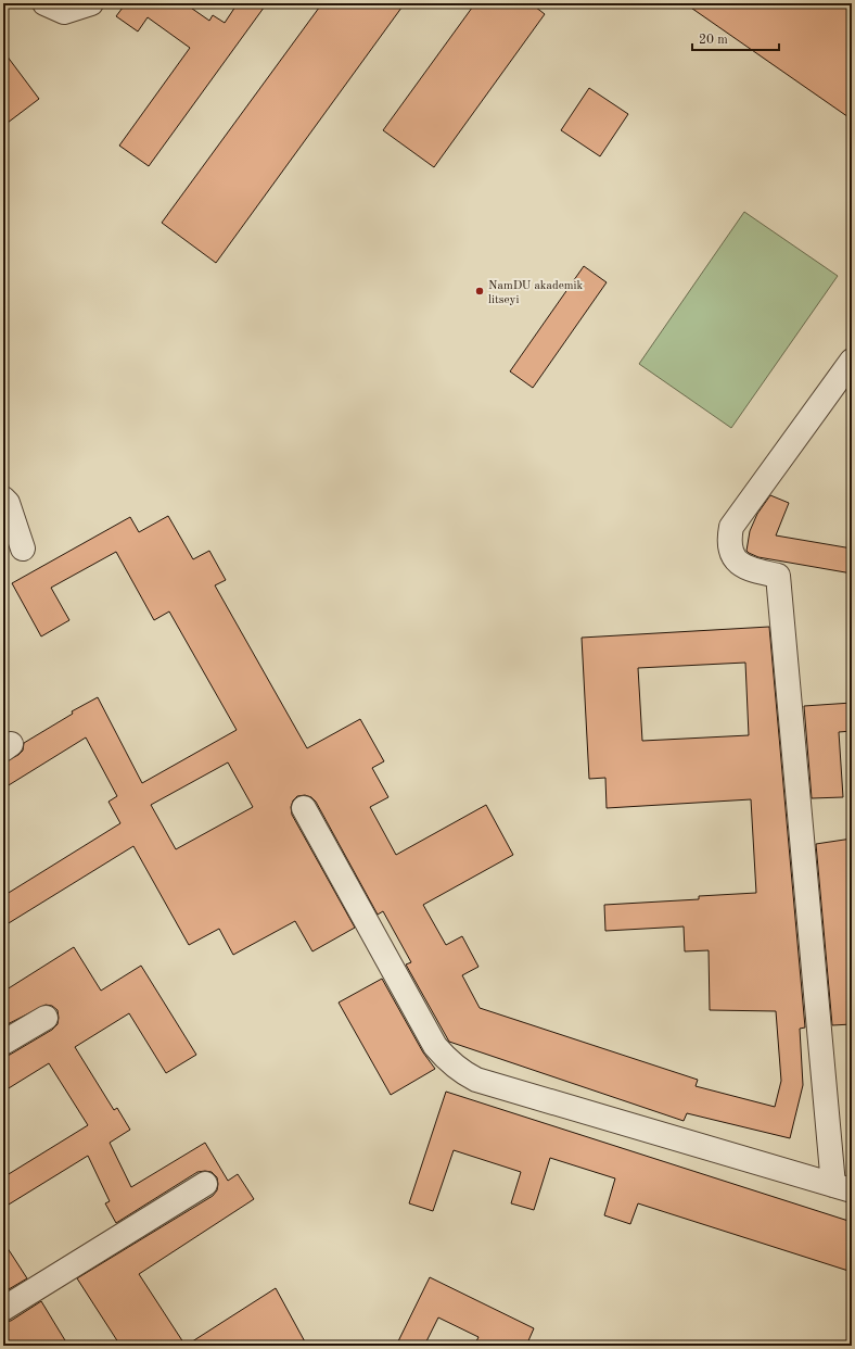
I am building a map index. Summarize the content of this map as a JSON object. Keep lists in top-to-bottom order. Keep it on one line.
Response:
{"places":["NamDU akademik litseyi"],"scale_bar":"20 m"}
